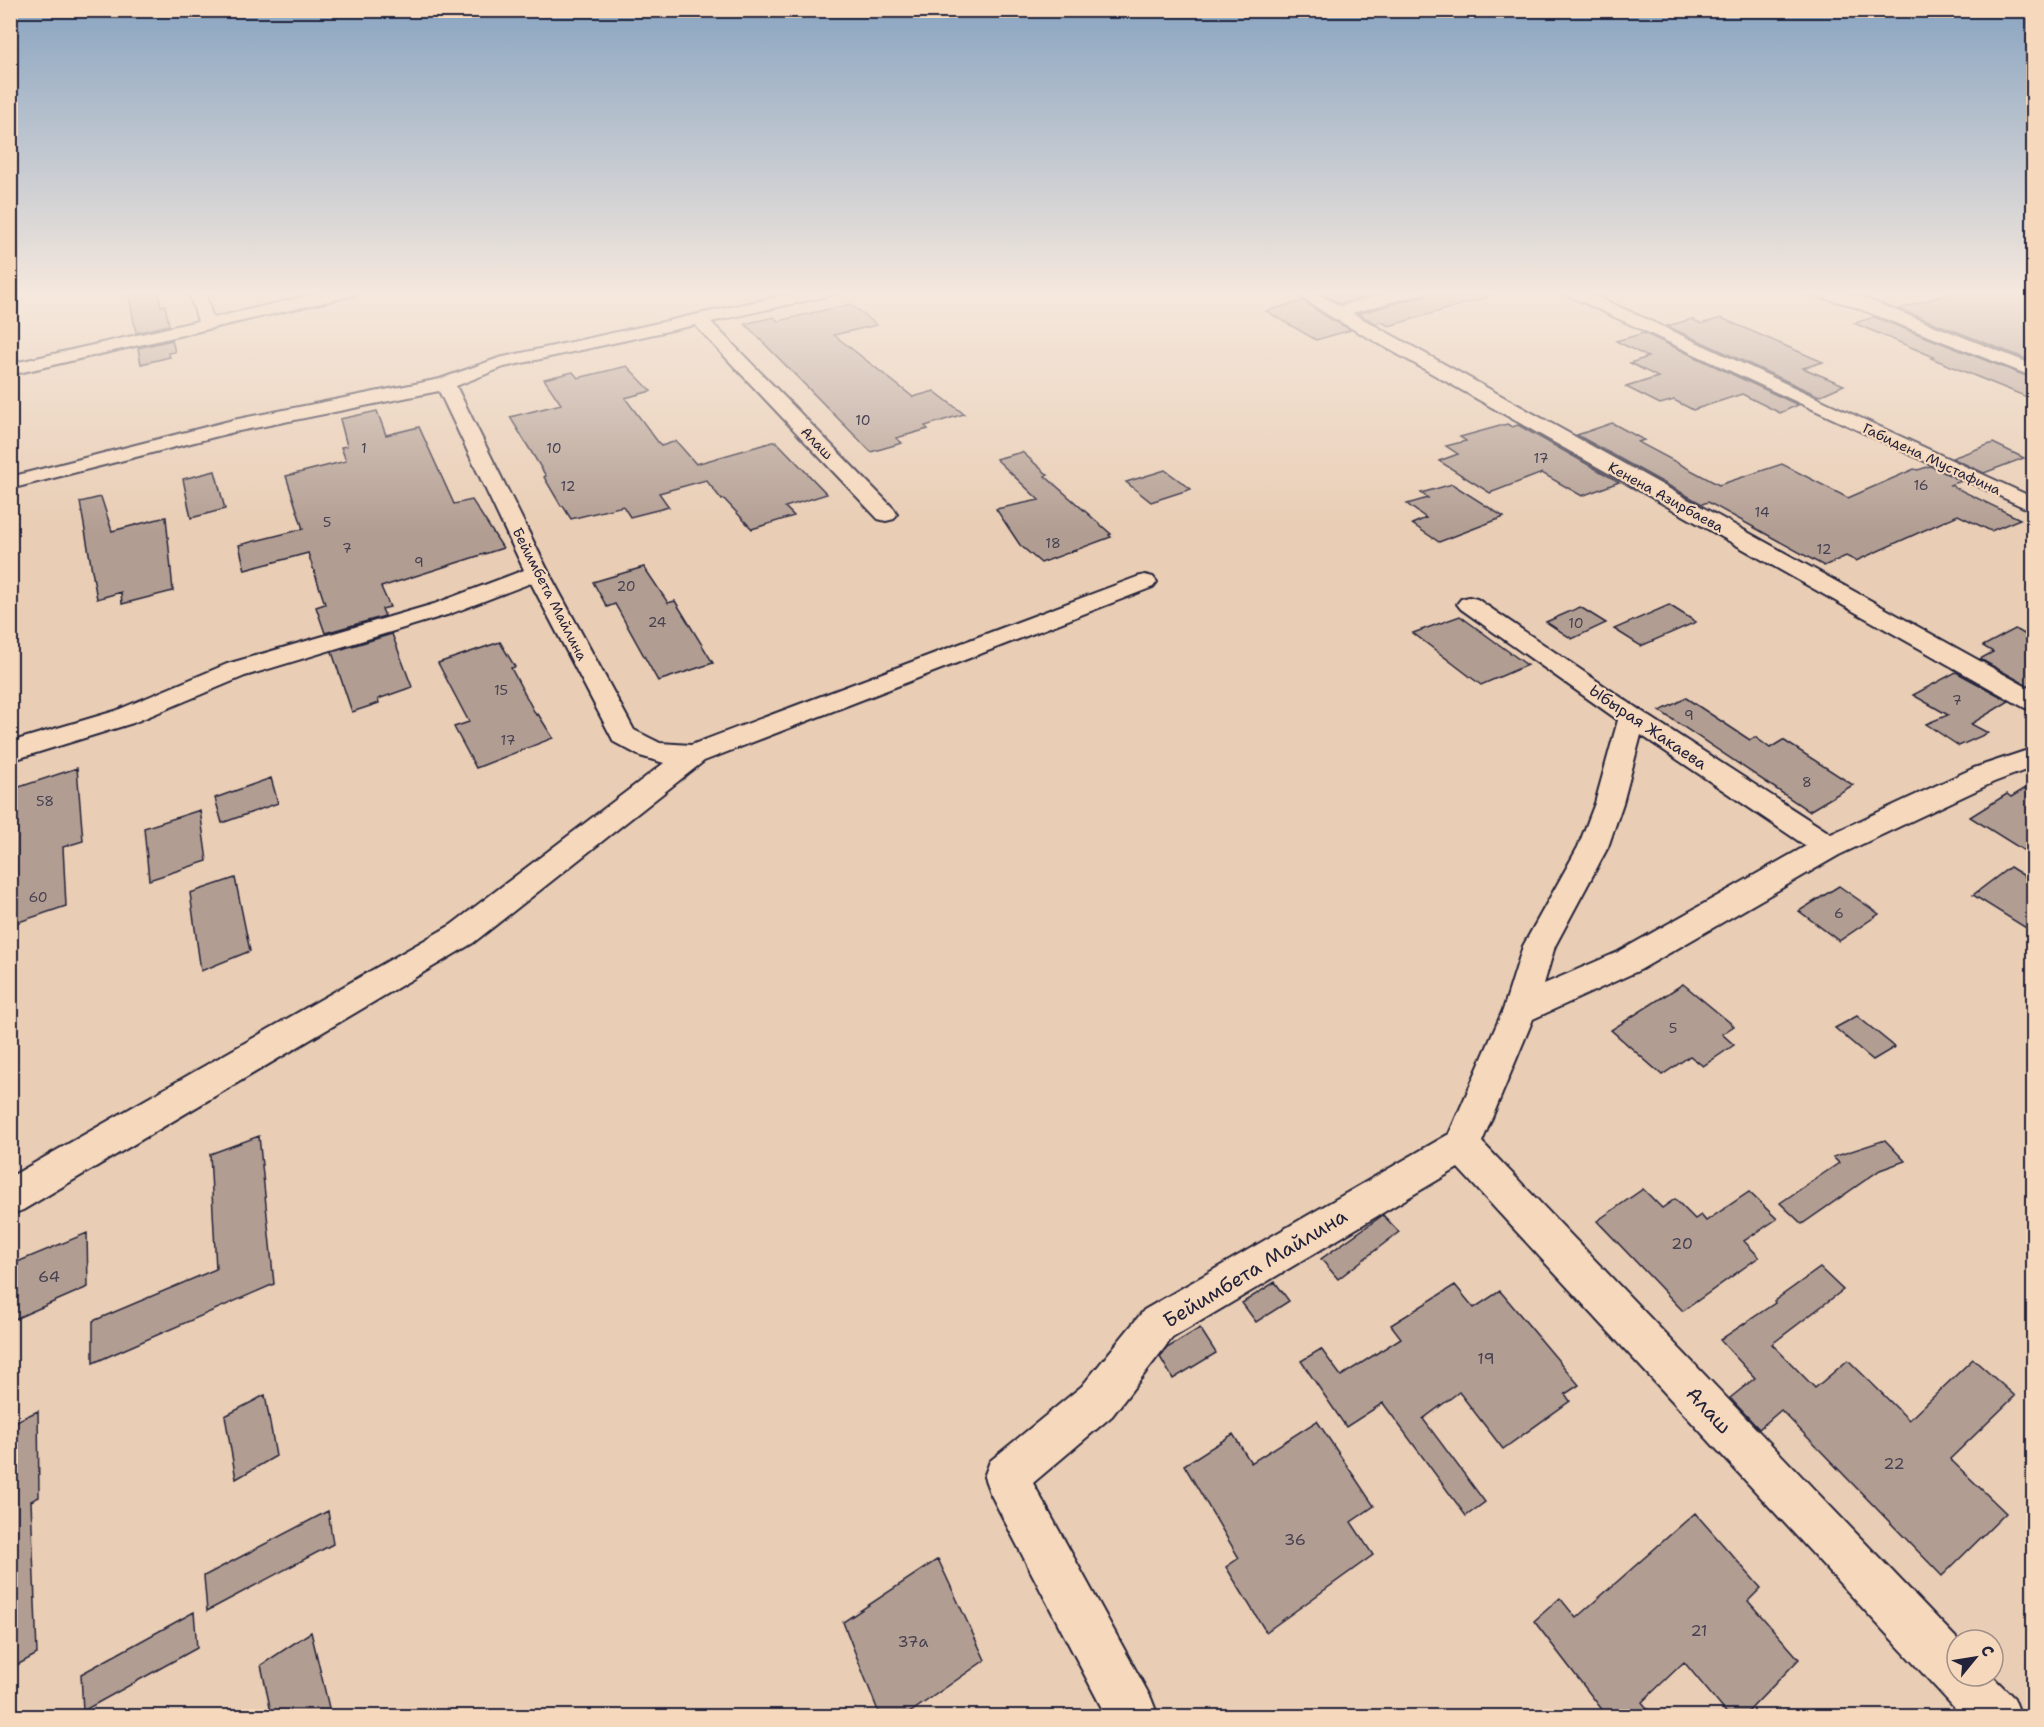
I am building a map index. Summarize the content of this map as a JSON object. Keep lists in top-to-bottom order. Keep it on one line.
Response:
{"streets":{"street":["Алаш","Габидена Мустафина","Кенена Азирбаева","Бейимбета Майлина","Ыбырая Жакаева"]},"crossings":[["Алаш","Бейимбета Майлина"]],"house_numbers":["10","1","10","17","16","12","14","5","18","7","12","9","20","24","10","15","7","9","17","8","58","60","6","5","20","64","19","22","36","21","37а"],"north":"top right"}
